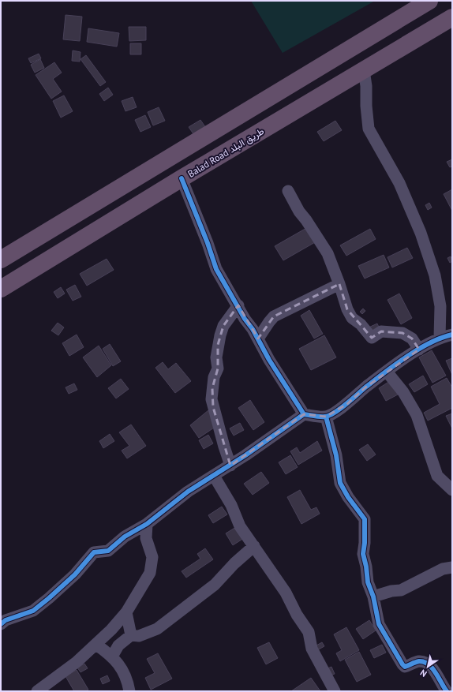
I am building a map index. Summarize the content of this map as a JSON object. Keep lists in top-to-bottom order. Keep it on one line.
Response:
{"streets":{"highway":["Balad Road طريق البلد"]},"north":"bottom left"}
